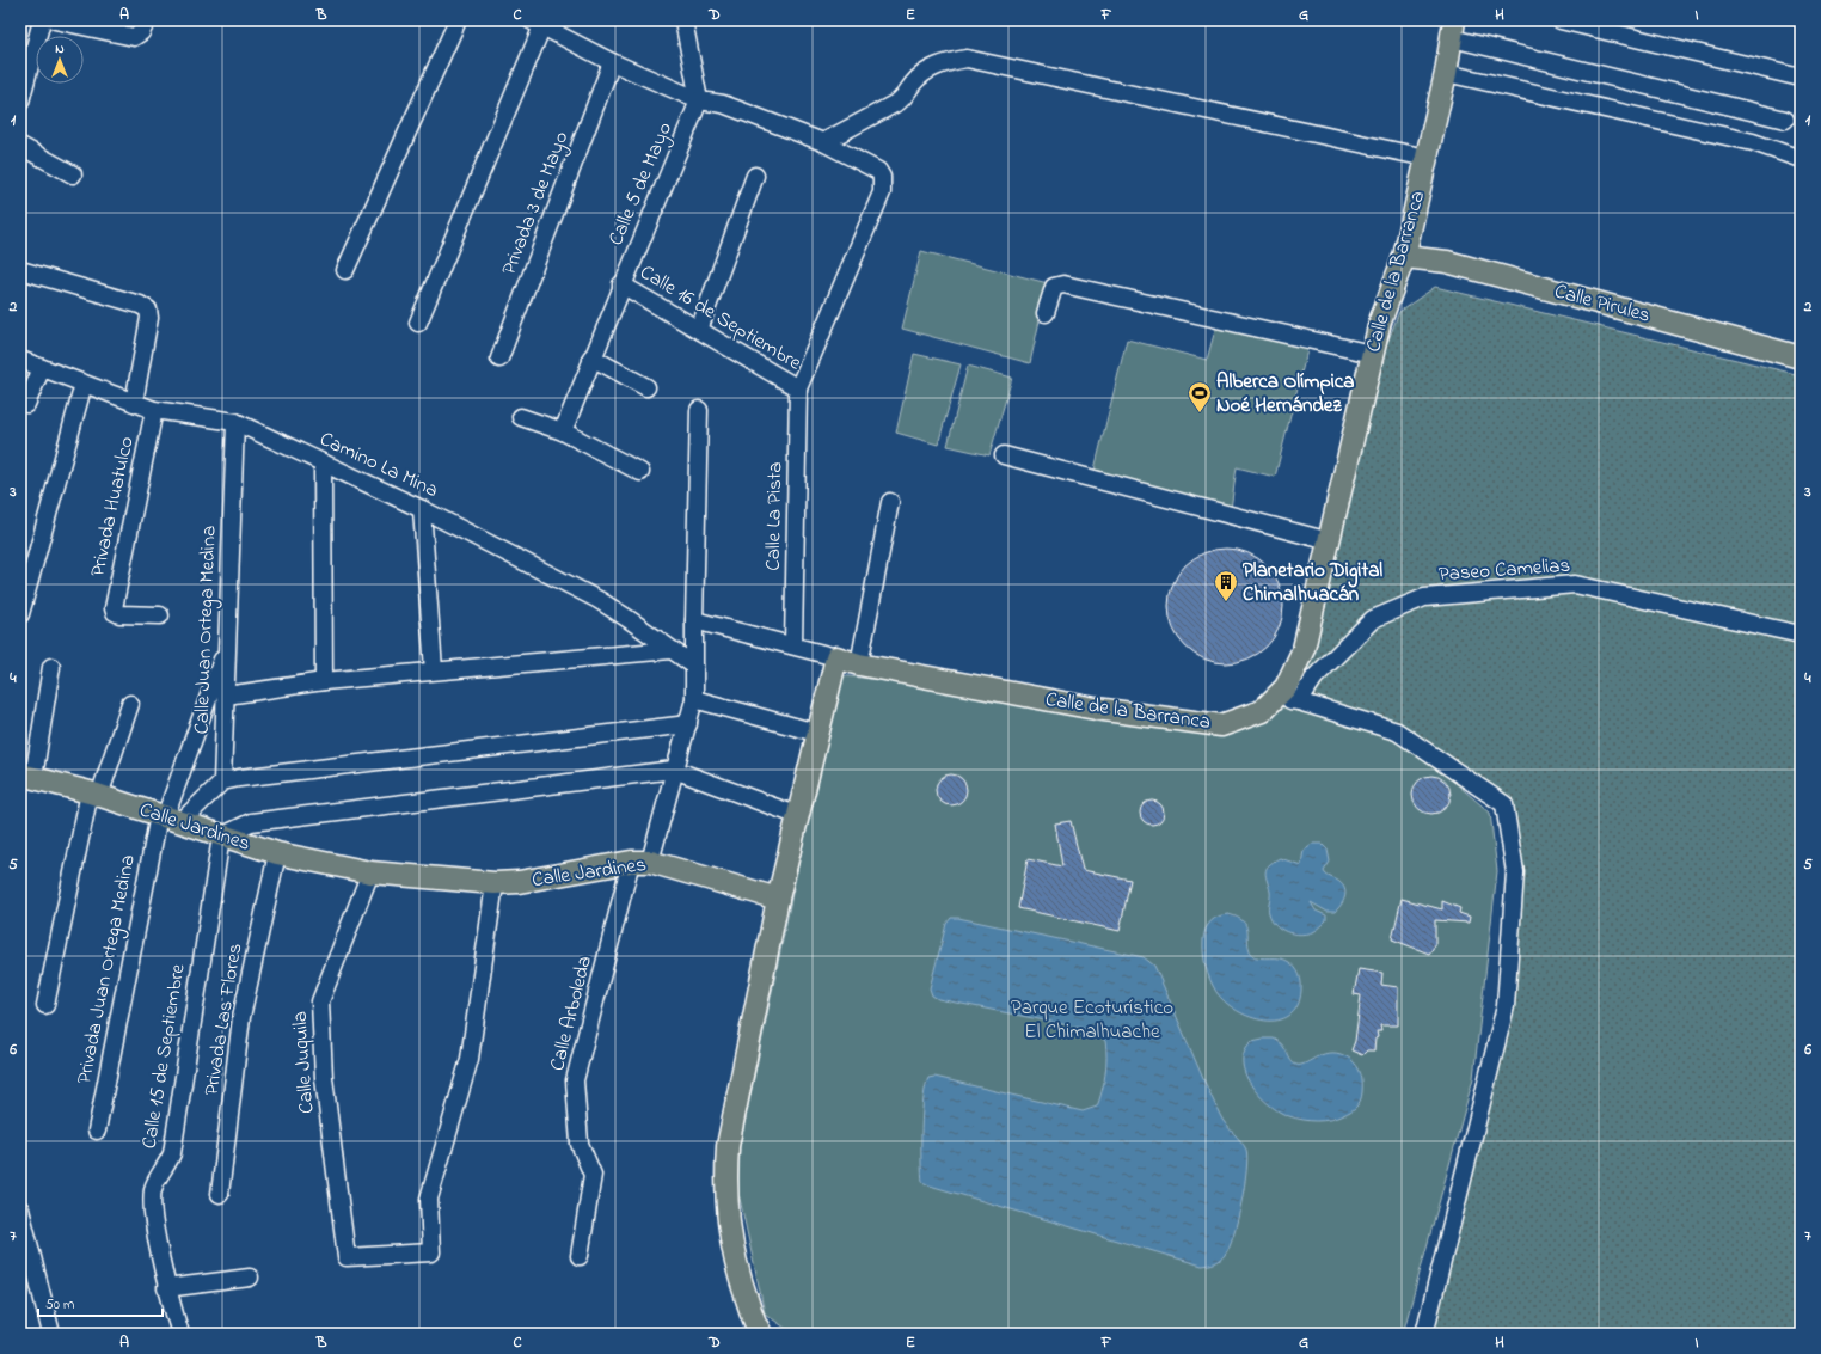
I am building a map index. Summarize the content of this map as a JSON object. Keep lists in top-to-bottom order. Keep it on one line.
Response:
{"streets":{"main road":["Calle de la Barranca","Calle Pirules","Calle Jardines"],"street":["Calle 5 de Mayo","Privada 3 de Mayo","Calle 16 de Septiembre","Camino La Mina","Privada Huatulco","Calle La Pista","Paseo Camelias","Calle Juan Ortega Medina","Privada Juan Ortega Medina","Calle Arboleda","Privada Las Flores","Calle 15 de Septiembre","Calle Juquila"]},"crossings":[["Calle 5 de Mayo","Calle 16 de Septiembre"],["Calle de la Barranca","Calle Pirules"],["Calle 16 de Septiembre","Calle La Pista"],["Camino La Mina","Privada Huatulco"],["Camino La Mina","Calle Juan Ortega Medina"],["Camino La Mina","Calle Arboleda"],["Calle Juan Ortega Medina","Privada Juan Ortega Medina"],["Calle Jardines","Privada Juan Ortega Medina"],["Calle Jardines","Calle Arboleda"],["Calle Jardines","Privada Las Flores"],["Calle Jardines","Calle 15 de Septiembre"],["Calle Jardines","Calle Juquila"]],"parks":["Parque Ecoturístico El Chimalhuache"],"places":{"sports":["Alberca Olímpica Noé Hernández"],"building":["Planetario Digital Chimalhuacán"]},"scale_bar":"50 m","north":"top","grid":{"columns":["A","B","C","D","E","F","G","H","I"],"rows":["1","2","3","4","5","6","7"]}}
